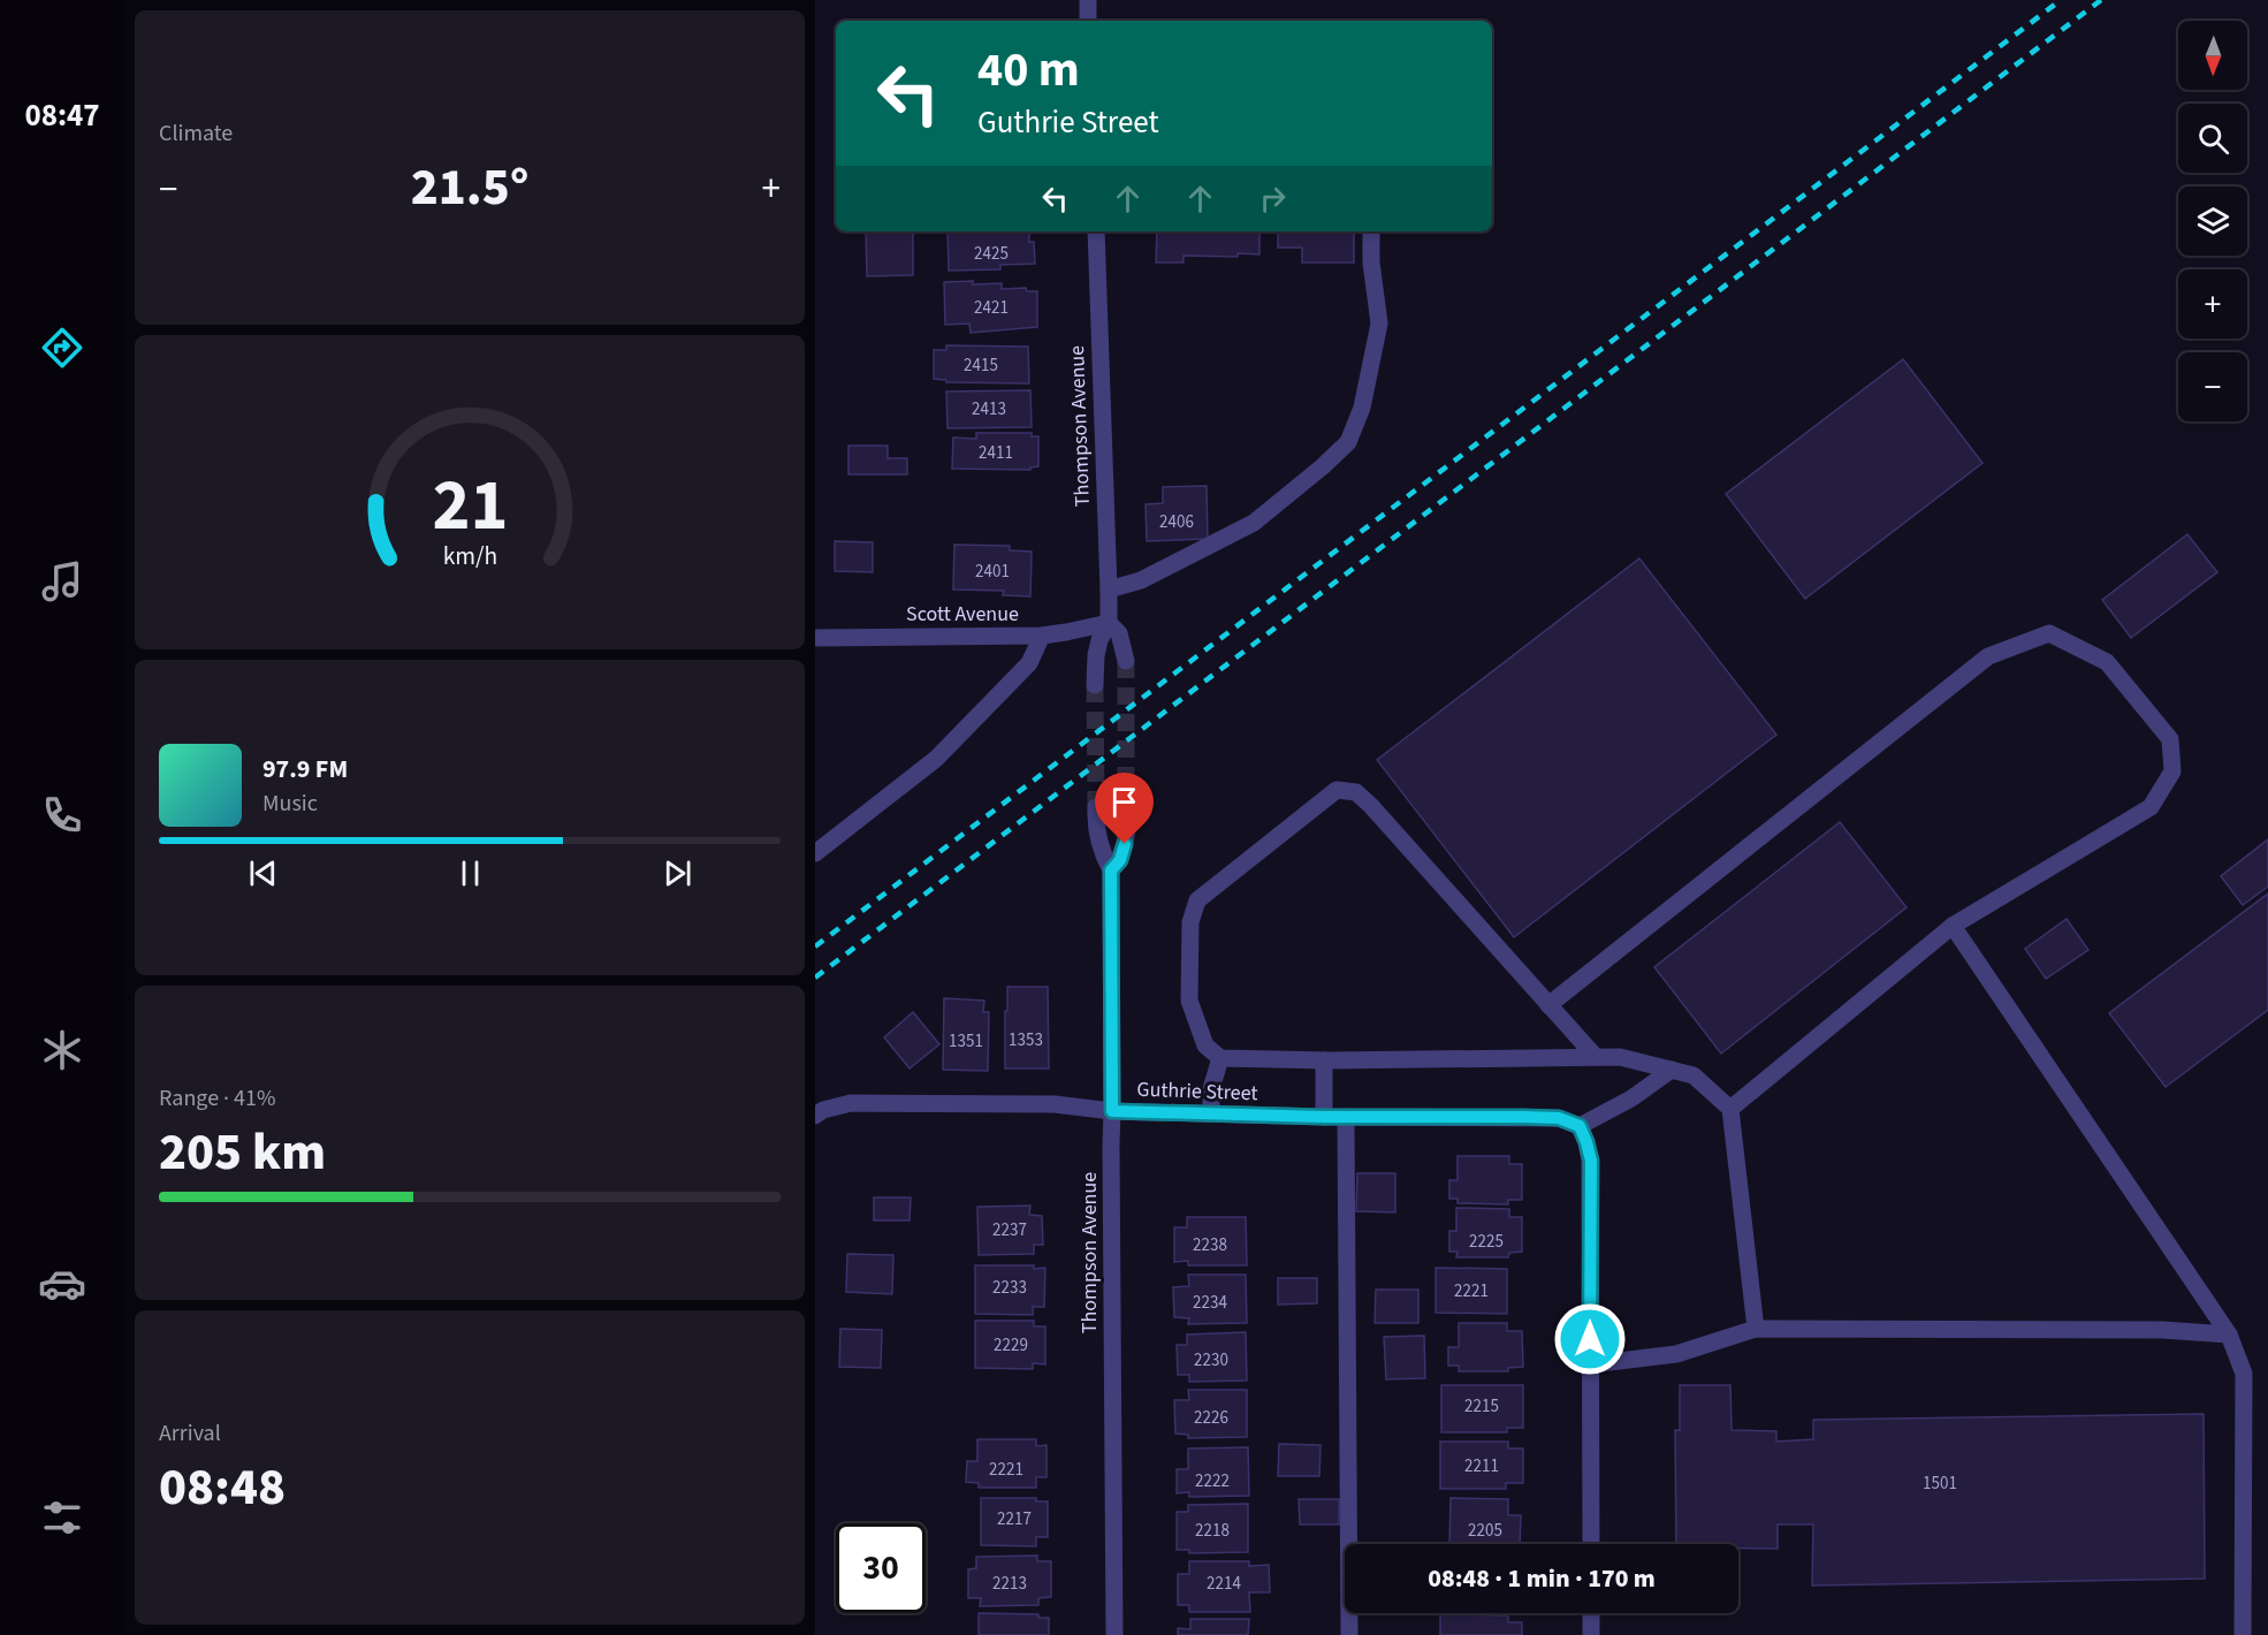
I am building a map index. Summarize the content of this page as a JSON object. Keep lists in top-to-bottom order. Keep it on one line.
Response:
{"streets":{"street":["Thompson Avenue","Scott Avenue","Guthrie Street"]},"crossings":[["Thompson Avenue","Scott Avenue"],["Thompson Avenue","Guthrie Street"]],"house_numbers":["2425","2421","2415","2413","2411","2406","2401","1353","1351","2237","2225","2238","2233","2221","2234","2229","2230","2215","2226","2211","2221","2222","1501","2217","2218","2205","2213","2214"],"north":"bottom","page":{"tabs":"08:47","tile":["Climate",["Range · 41%","205 km"],["Arrival","08:48"]],"map_buttons":["+","−"],"turn":["40 m","Guthrie Street"],"heat":["−","21.5°","+"],"song":["97.9 FM","Music"],"limit":"30","trip":"08:48 · 1 min · 170 m","gauge":["21","km/h"]}}
